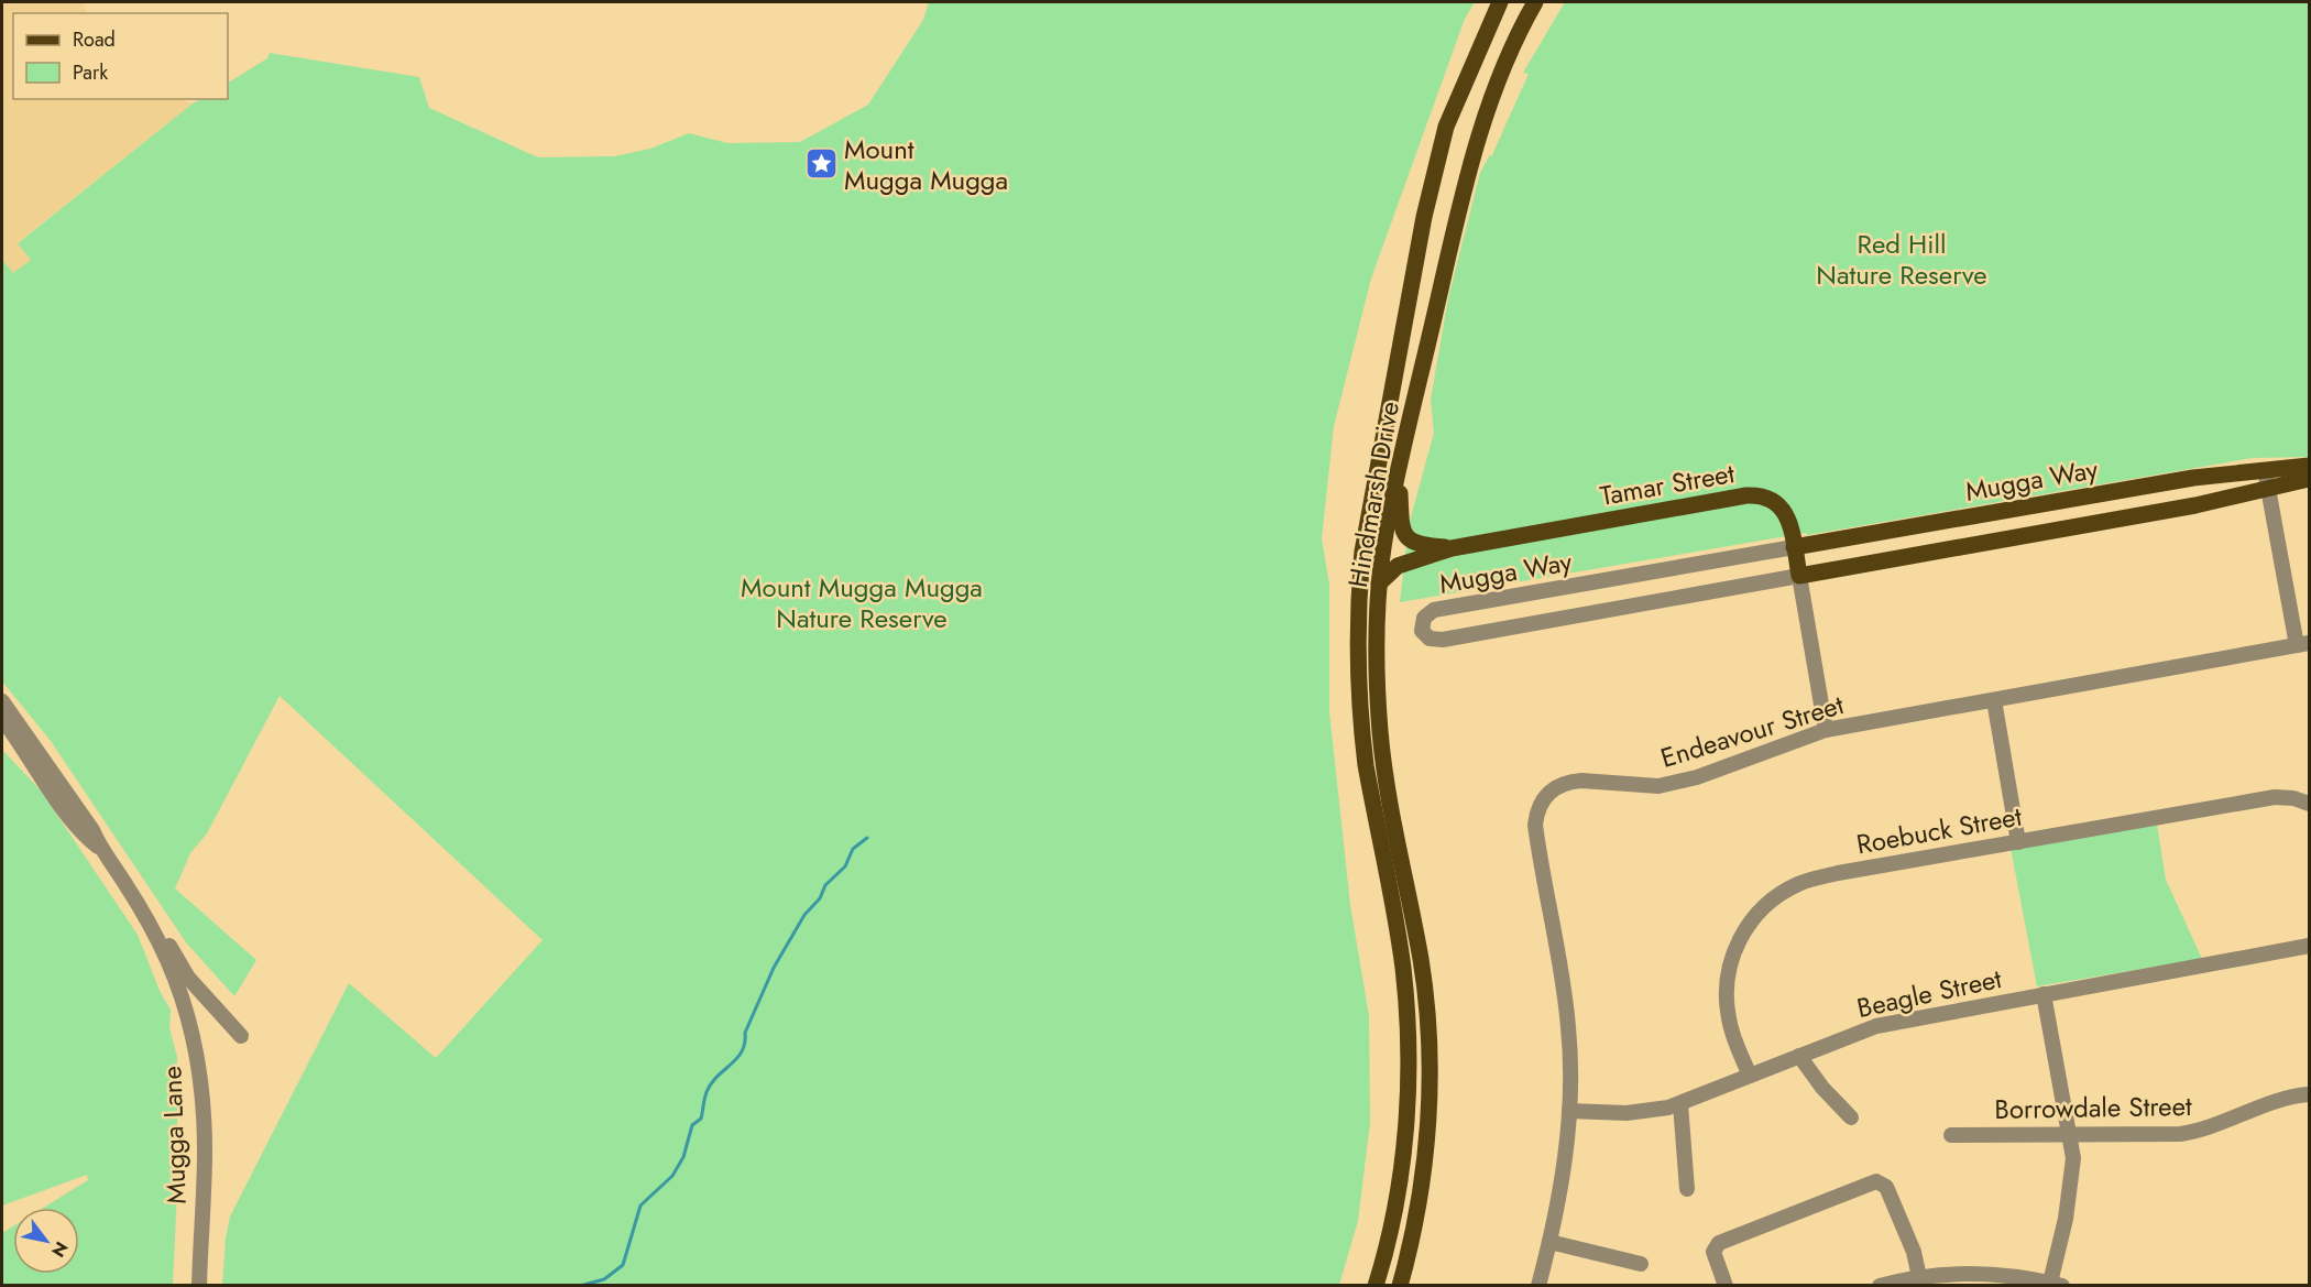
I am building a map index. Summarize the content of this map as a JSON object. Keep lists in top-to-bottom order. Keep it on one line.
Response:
{"streets":{"main road":["Mugga Way","Tamar Street","Hindmarsh Drive"],"street":["Endeavour Street","Roebuck Street","Beagle Street","Borrowdale Street","Mugga Lane"]},"crossings":[["Mugga Way","Tamar Street"],["Tamar Street","Hindmarsh Drive"],["Tamar Street","Endeavour Street"],["Endeavour Street","Beagle Street"],["Roebuck Street","Beagle Street"]],"parks":["Red Hill Nature Reserve","Mount Mugga Mugga Nature Reserve"],"places":{"place":["Mount Mugga Mugga"]},"legend":["Road","Park"],"north":"bottom right"}
